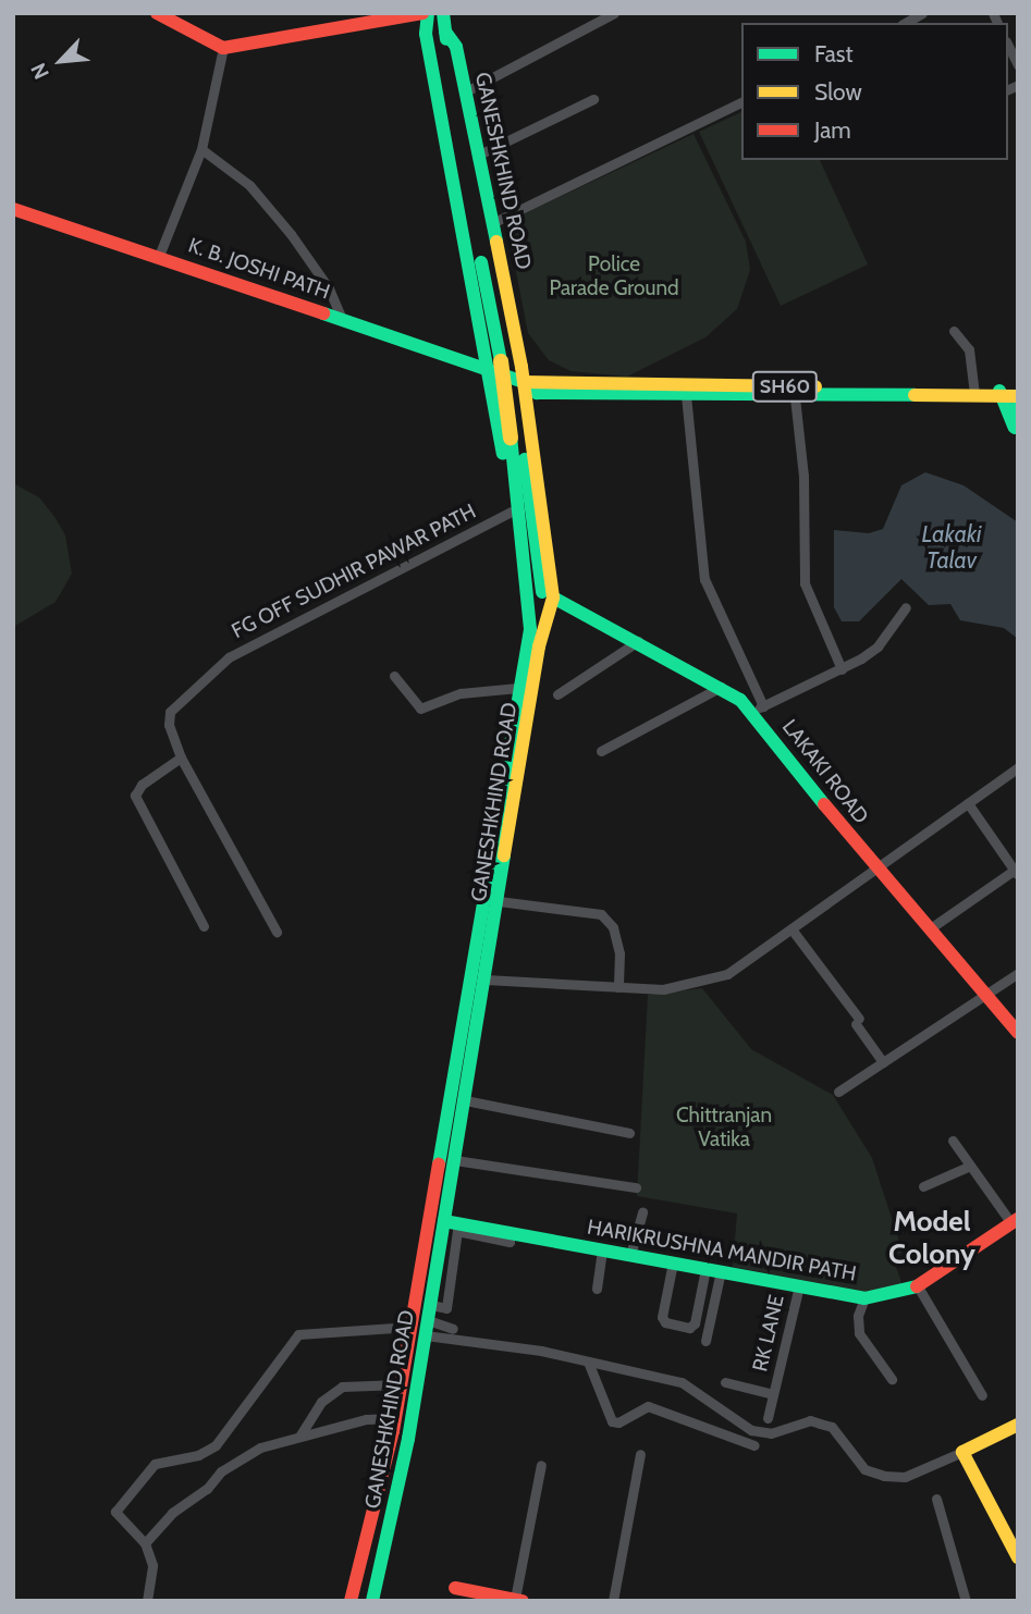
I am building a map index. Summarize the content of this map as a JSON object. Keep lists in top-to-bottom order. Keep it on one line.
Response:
{"streets":{"main road":["GANESHKHIND ROAD","K. B. JOSHI PATH","SH60","LAKAKI ROAD","HARIKRUSHNA MANDIR PATH"],"street":["FG OFF SUDHIR PAWAR PATH","RK LANE"]},"crossings":[["GANESHKHIND ROAD","K. B. JOSHI PATH"],["GANESHKHIND ROAD","SH60"],["GANESHKHIND ROAD","FG OFF SUDHIR PAWAR PATH"],["GANESHKHIND ROAD","LAKAKI ROAD"],["GANESHKHIND ROAD","HARIKRUSHNA MANDIR PATH"],["K. B. JOSHI PATH","SH60"],["HARIKRUSHNA MANDIR PATH","RK LANE"]],"districts":["Model Colony"],"water":["Lakaki Talav"],"parks":["Police Parade Ground","Chittranjan Vatika"],"legend":["Fast","Slow","Jam"],"north":"bottom left"}
